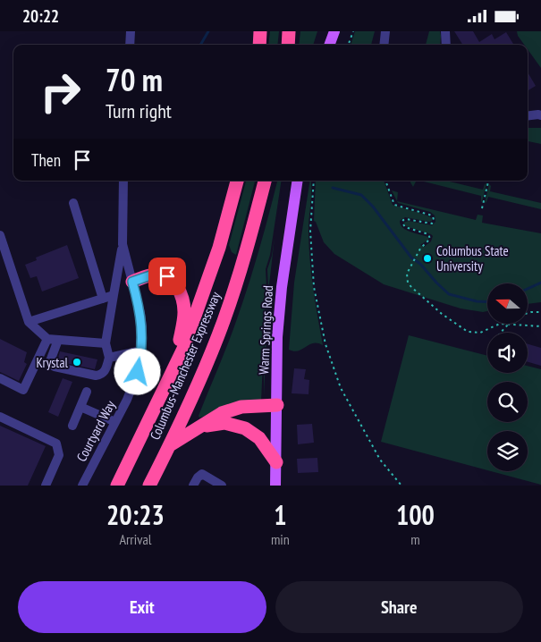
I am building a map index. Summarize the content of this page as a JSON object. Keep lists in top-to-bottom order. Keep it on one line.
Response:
{"streets":{"highway":["Columbus-Manchester Expressway"],"main road":["Warm Springs Road"],"lane":["Courtyard Way"]},"places":["Columbus State University","Krystal"],"north":"left","page":{"status":"20:22","turn":["70 m","Turn right"],"then":"Then","eta":["20:23","Arrival","1","min","100","m"],"buttons":["Exit","Share"]}}
